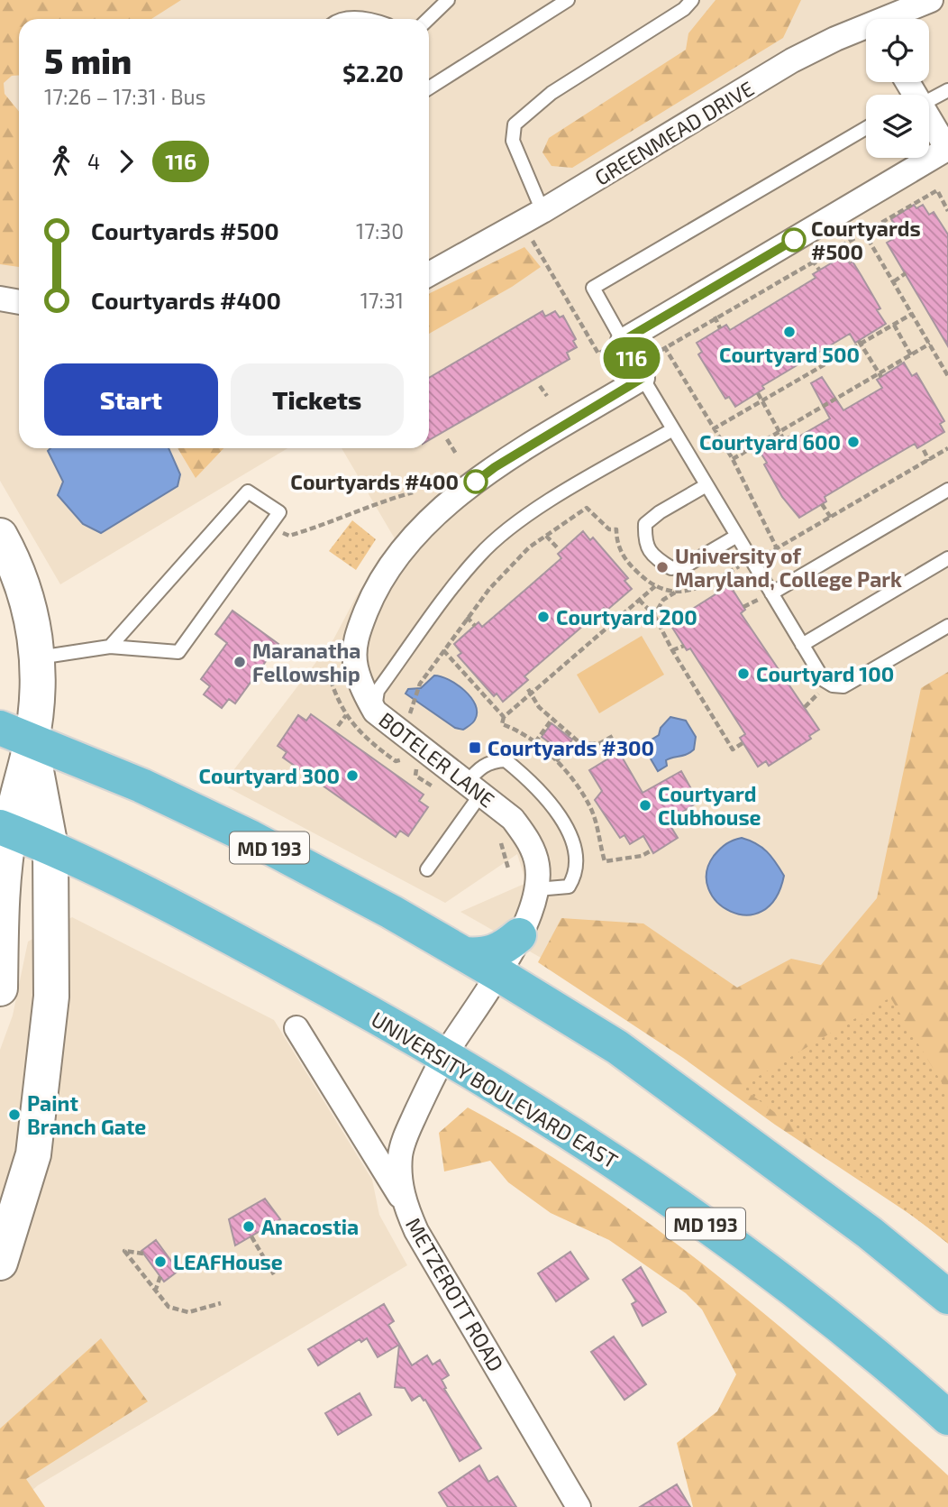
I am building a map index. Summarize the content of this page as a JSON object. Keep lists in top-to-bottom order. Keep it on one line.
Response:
{"streets":{"main road":["MD 193","UNIVERSITY BOULEVARD EAST"],"street":["GREENMEAD DRIVE","BOTELER LANE","METZEROTT ROAD"]},"crossings":[["BOTELER LANE","MD 193"],["BOTELER LANE","METZEROTT ROAD"],["MD 193","METZEROTT ROAD"],["UNIVERSITY BOULEVARD EAST","METZEROTT ROAD"]],"places":{"other":["Courtyards #500","Courtyard 500","Courtyard 600","Courtyards #400","University of Maryland, College Park","Courtyard 200","Maranatha Fellowship","Courtyard 100","Courtyard 300","Courtyard Clubhouse","Paint Branch Gate","Anacostia","LEAFHouse"],"transit":["Courtyards #300"]},"lines":["bus line 116"],"page":{"on_map":"116","heading":["5 min","17:26 – 17:31 · Bus","$2.20"],"legs":["4","116"],"list":[{"name":"Courtyards #500","value":"17:30"},{"name":"Courtyards #400","value":"17:31"}],"buttons":["Start","Tickets"]}}
